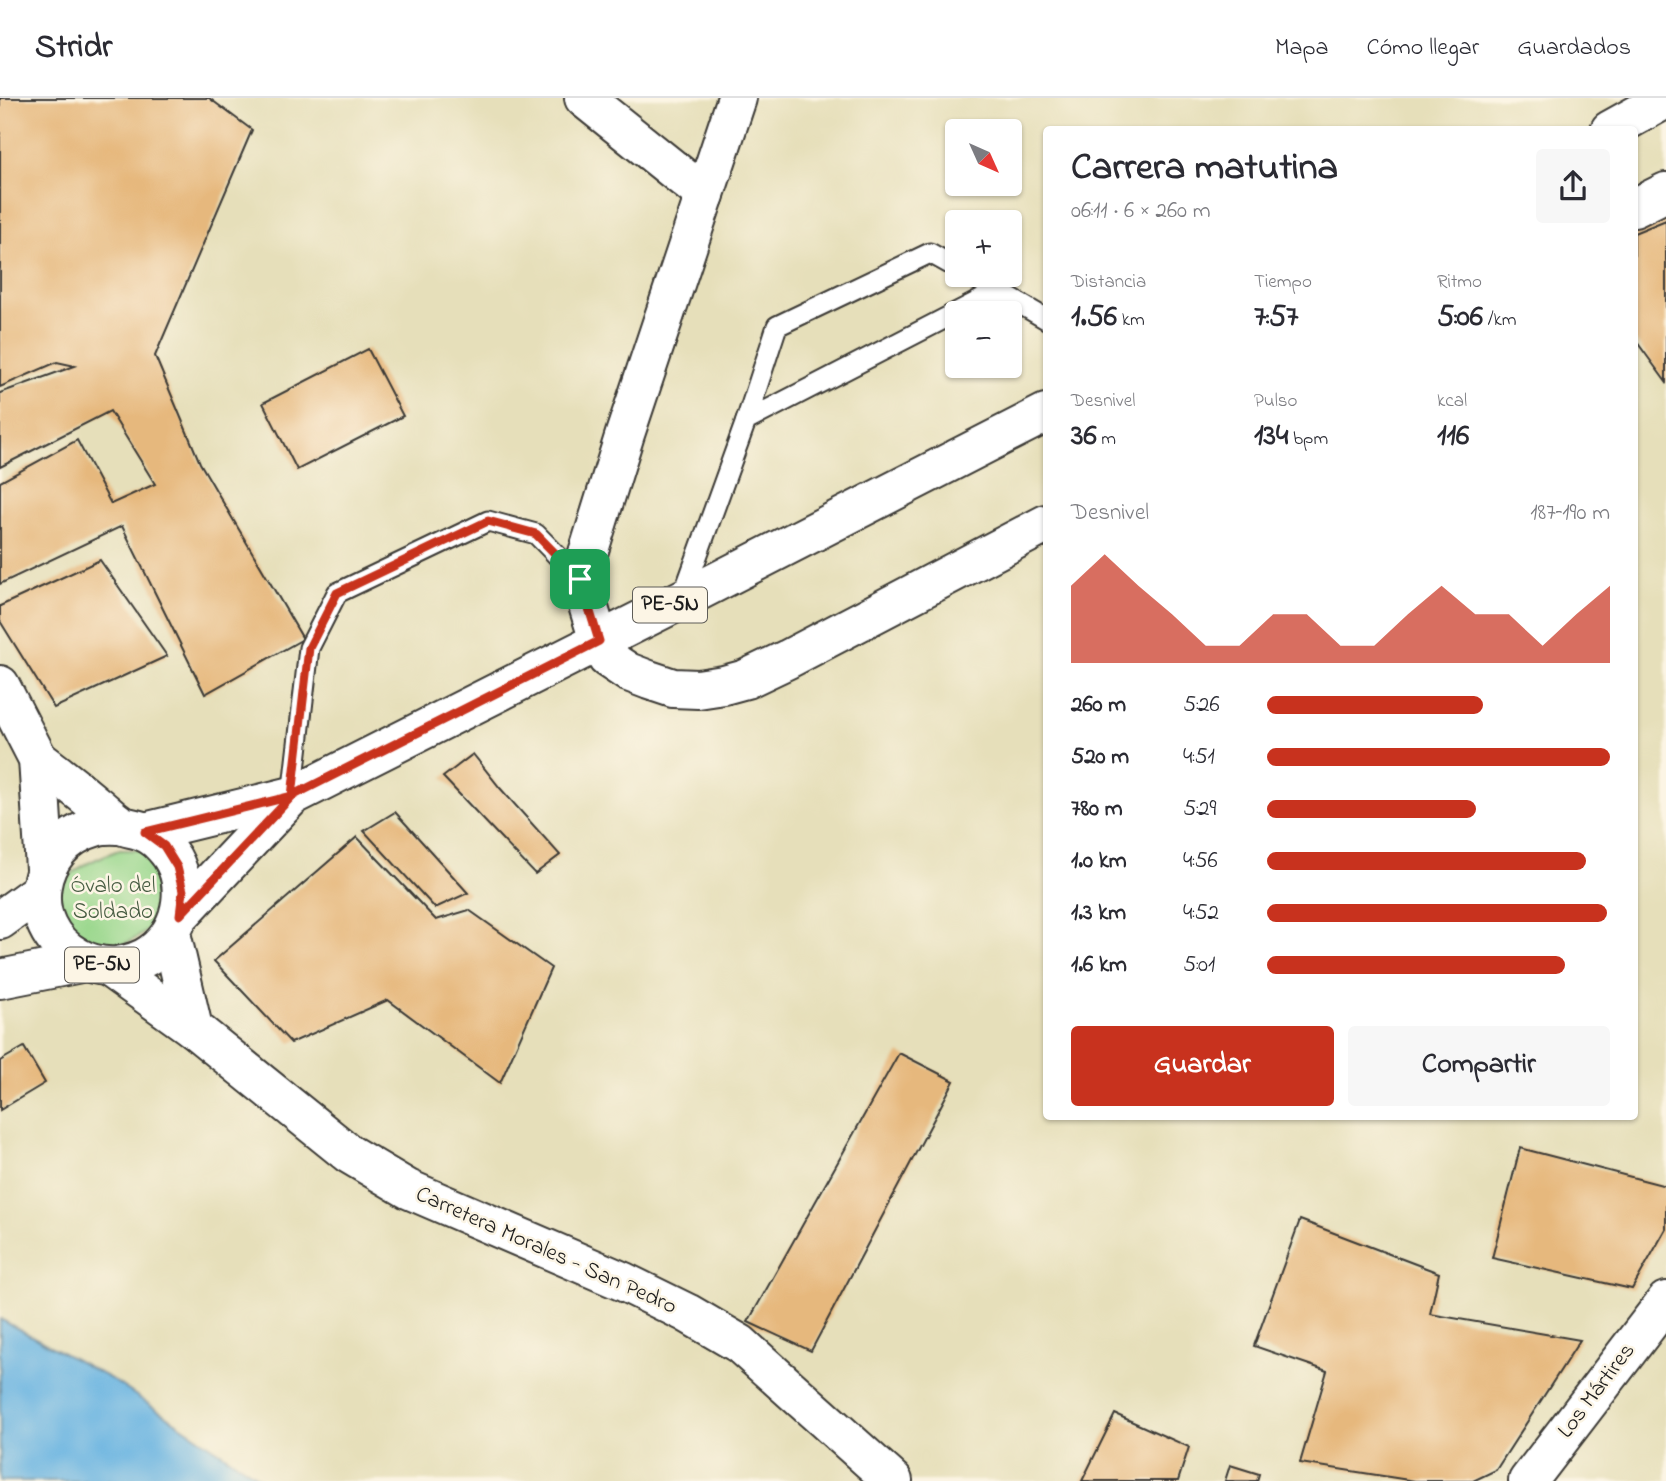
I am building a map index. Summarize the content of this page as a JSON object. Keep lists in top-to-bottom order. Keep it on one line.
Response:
{"streets":{"main road":["PE-5N","Carretera Morales - San Pedro","Los Mártires"]},"crossings":[["PE-5N","Carretera Morales - San Pedro"]],"parks":["Óvalo del Soldado"],"north":"bottom right","page":{"header":"Stridr","nav":["Mapa","Cómo llegar","Guardados"],"map_buttons":["+","−"],"heading":["Carrera matutina","06:11 · 6 × 260 m"],"stats":[["Distancia","1.56 km"],["Tiempo","7:57"],["Ritmo","5:06 /km"],["Desnivel","36 m"],["Pulso","134 bpm"],["kcal","116"]],"chart":["Desnivel","187–190 m"],"list":[{"name":"260 m","note":"5:26"},{"name":"520 m","note":"4:51"},{"name":"780 m","note":"5:29"},{"name":"1.0 km","note":"4:56"},{"name":"1.3 km","note":"4:52"},{"name":"1.6 km","note":"5:01"}],"buttons":["Guardar","Compartir"]}}
